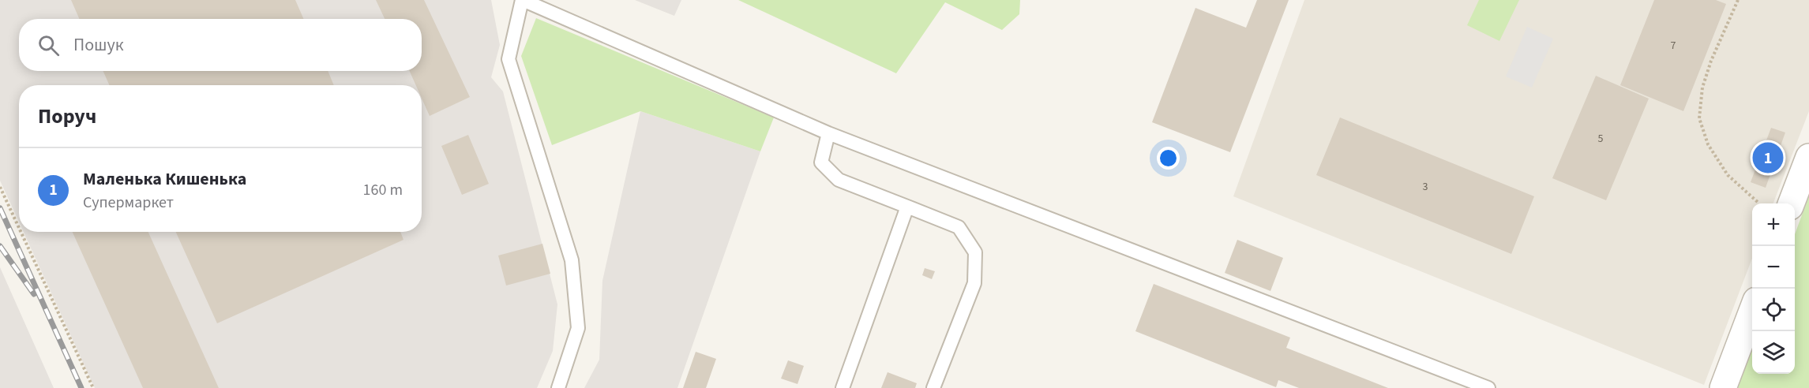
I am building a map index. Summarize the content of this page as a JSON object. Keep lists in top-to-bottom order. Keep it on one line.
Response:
{"house_numbers":["7","5","3"],"page":{"search":"Пошук","heading":"Поруч","pins":"1","list":[{"mark":"1","name":"Маленька Кишенька","note":"Супермаркет","value":"160 m"}],"map_buttons":["+","−"]}}
